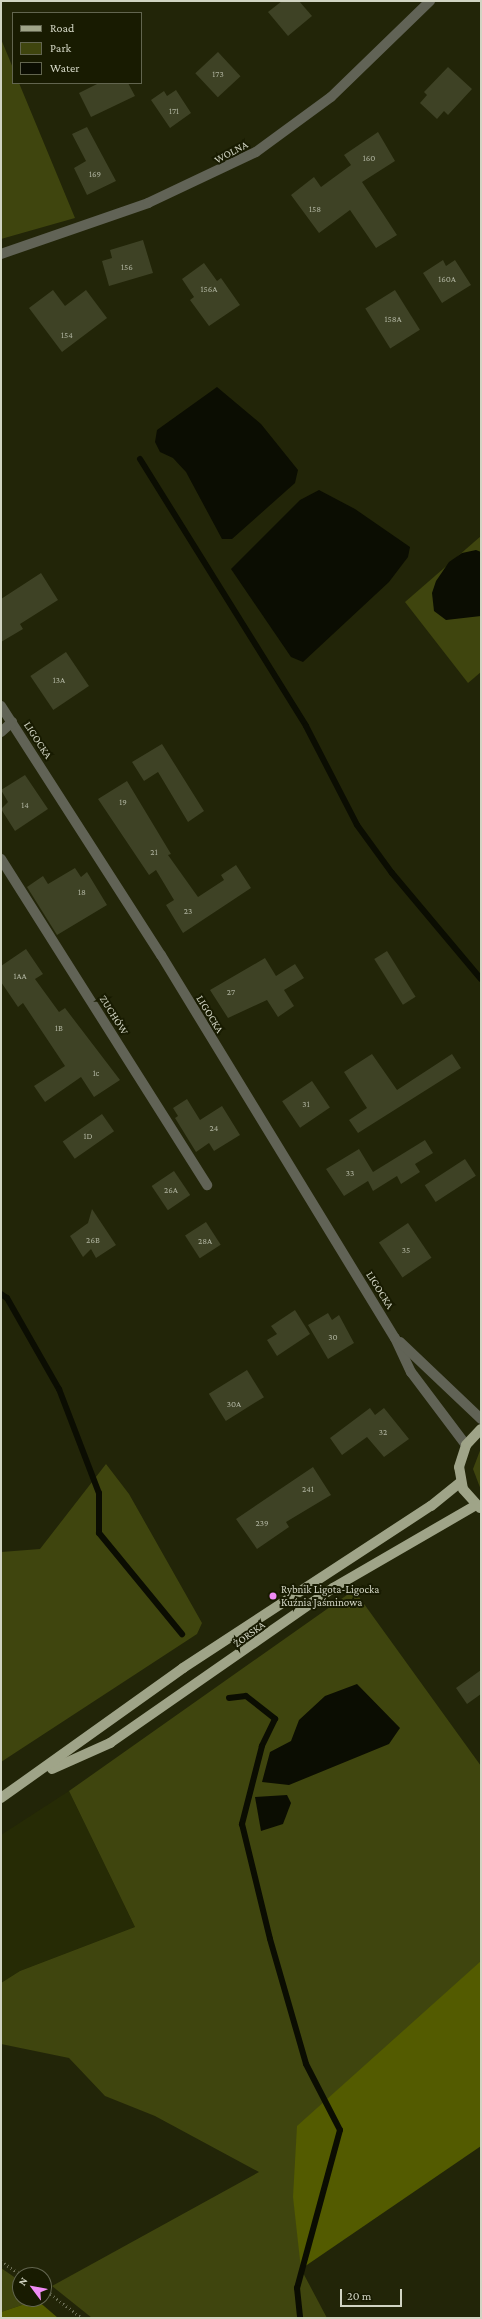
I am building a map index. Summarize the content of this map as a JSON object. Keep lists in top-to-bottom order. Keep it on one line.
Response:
{"streets":{"main road":["ŻORSKA"],"street":["WOLNA","LIGOCKA","ZUCHÓW"]},"places":["Rybnik Ligota-Ligocka Kuźnia Jaśminowa"],"house_numbers":["173","171","160","169","158","156","160A","156A","158A","154","13A","19","14","21","18","23","1AA","27","1B","1c","31","24","1D","33","26A","26B","28A","35","30","30A","32","241","239"],"legend":["Road","Park","Water"],"scale_bar":"20 m","north":"top left"}
